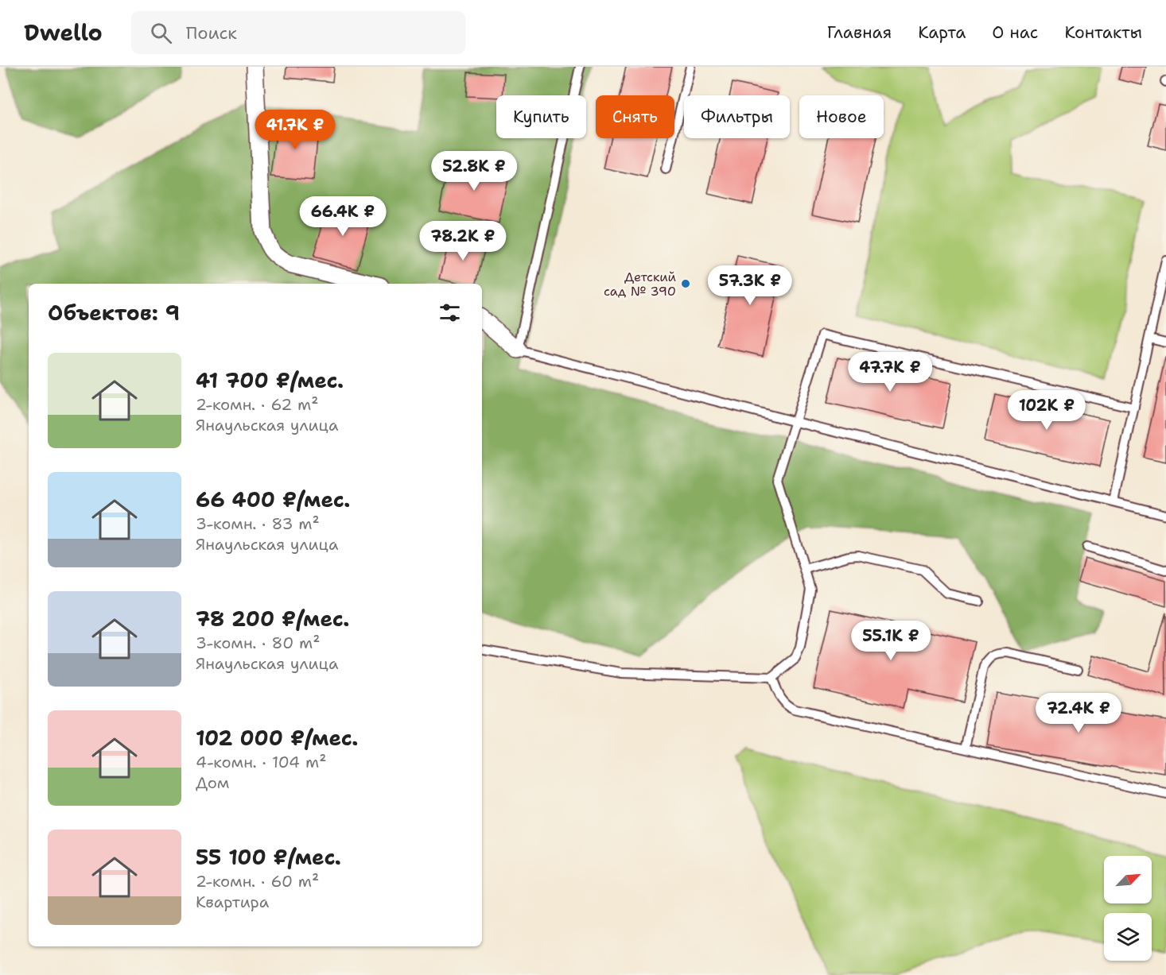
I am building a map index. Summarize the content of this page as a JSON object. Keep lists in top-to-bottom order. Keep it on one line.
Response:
{"places":["Детский сад № 390"],"north":"top right","page":{"header":"Dwello","search":"Поиск","nav":["Главная","Карта","О нас","Контакты"],"chip":["Купить","Снять","Фильтры","Новое"],"price":["41.7K ₽","52.8K ₽","66.4K ₽","78.2K ₽","57.3K ₽","47.7K ₽","102K ₽","55.1K ₽","72.4K ₽"],"heading":"Объектов: 9","list":[{"name":"41 700 ₽/мес.","note":"2-комн. · 62 m² · Янаульская улица"},{"name":"66 400 ₽/мес.","note":"3-комн. · 83 m² · Янаульская улица"},{"name":"78 200 ₽/мес.","note":"3-комн. · 80 m² · Янаульская улица"},{"name":"102 000 ₽/мес.","note":"4-комн. · 104 m² · Дом"},{"name":"55 100 ₽/мес.","note":"2-комн. · 60 m² · Квартира"}]}}
